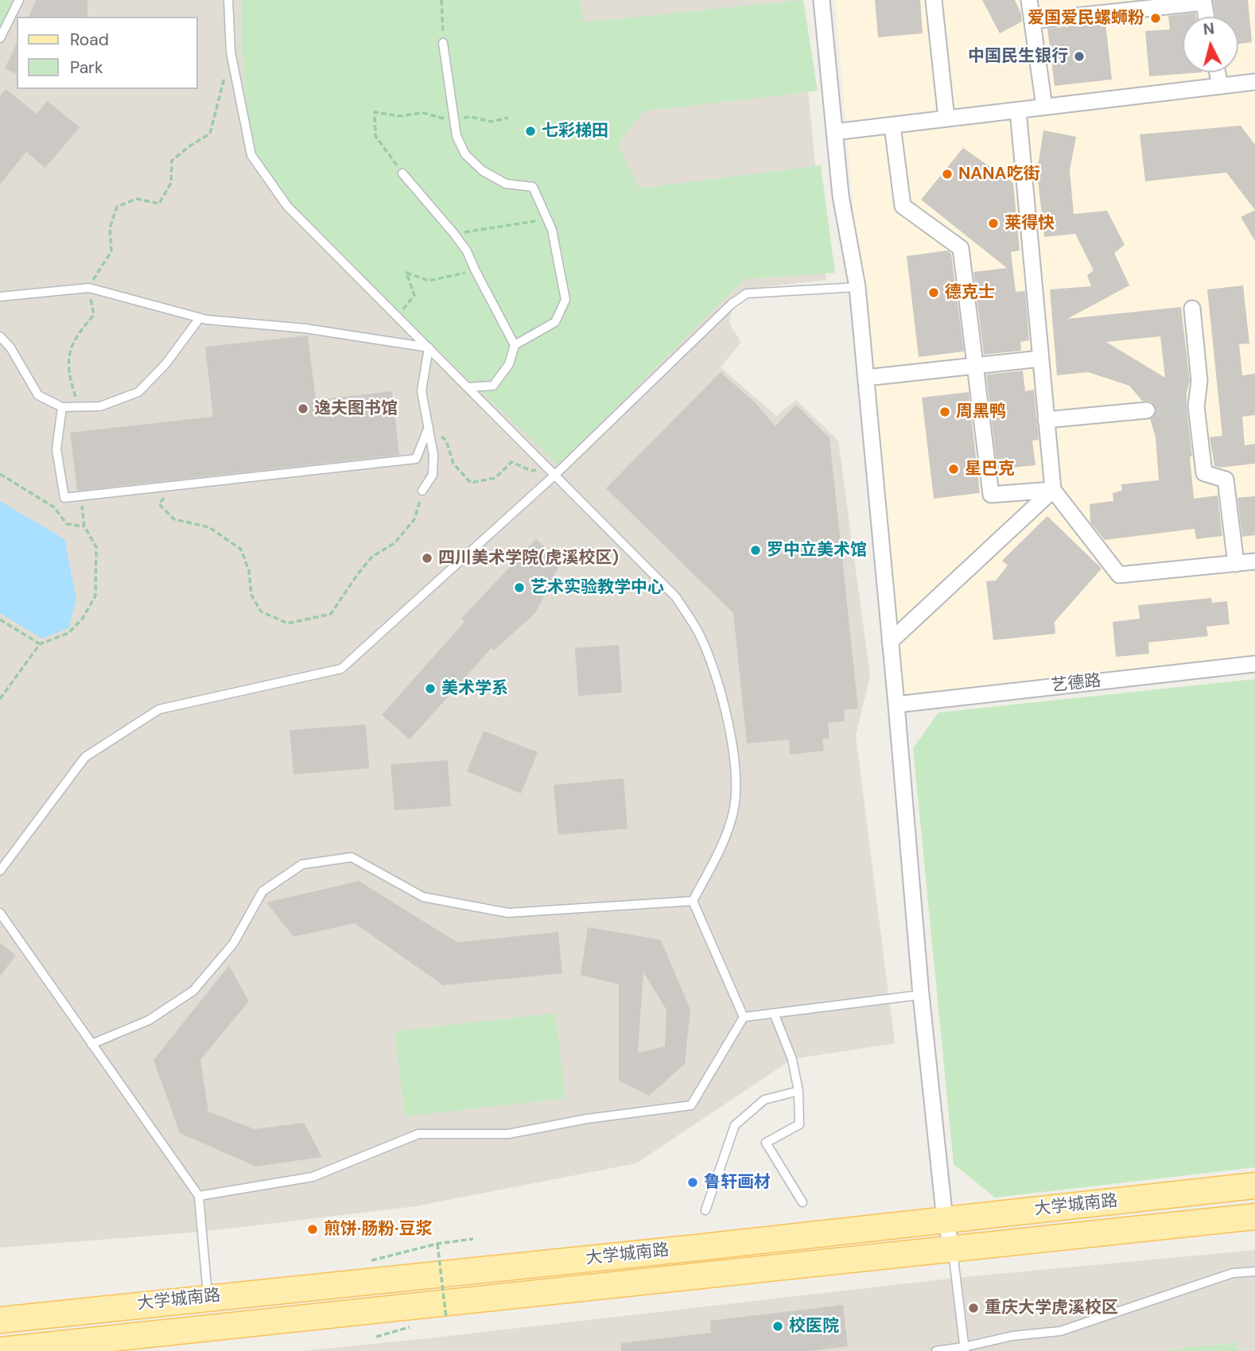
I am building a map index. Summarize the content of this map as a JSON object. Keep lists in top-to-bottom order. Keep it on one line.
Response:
{"streets":{"main road":["大学城南路"],"street":["艺德路"]},"places":["爱国爱民螺蛳粉","中国民生银行","七彩梯田","NANA吃街","莱得快","德克士","逸夫图书馆","周黑鸭","星巴克","罗中立美术馆","四川美术学院(虎溪校区)","艺术实验教学中心","美术学系","鲁轩画材","煎饼·肠粉·豆浆","重庆大学虎溪校区","校医院"],"legend":["Road","Park"],"north":"top"}
